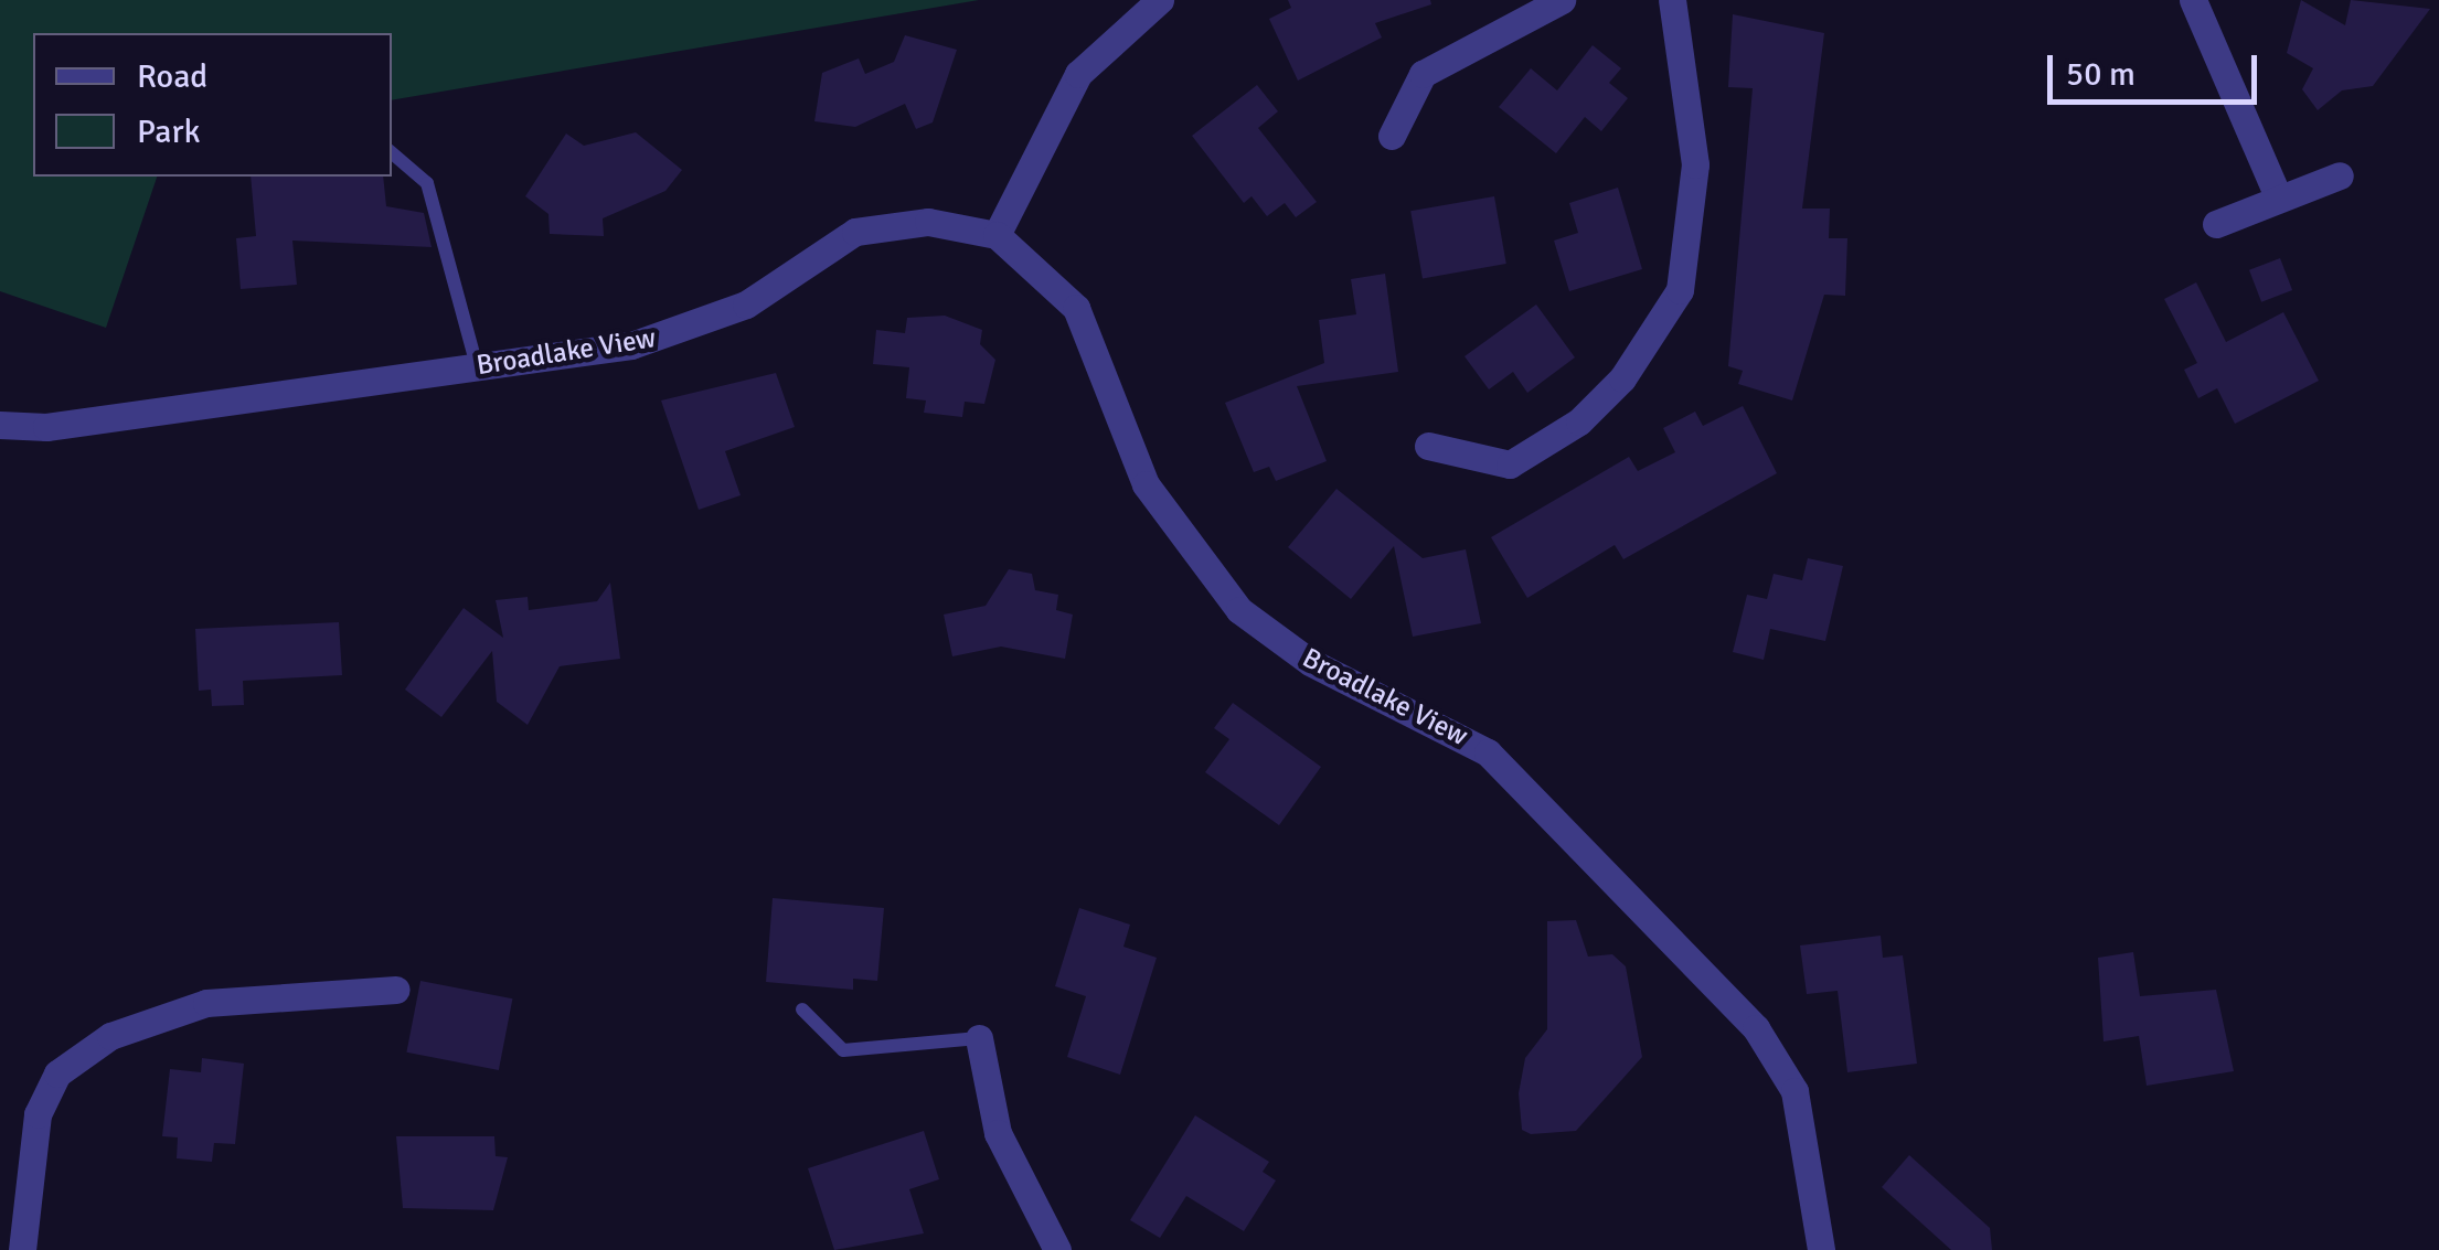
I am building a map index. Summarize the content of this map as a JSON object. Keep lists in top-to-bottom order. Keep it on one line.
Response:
{"streets":{"street":["Broadlake View"]},"legend":["Road","Park"],"scale_bar":"50 m"}
